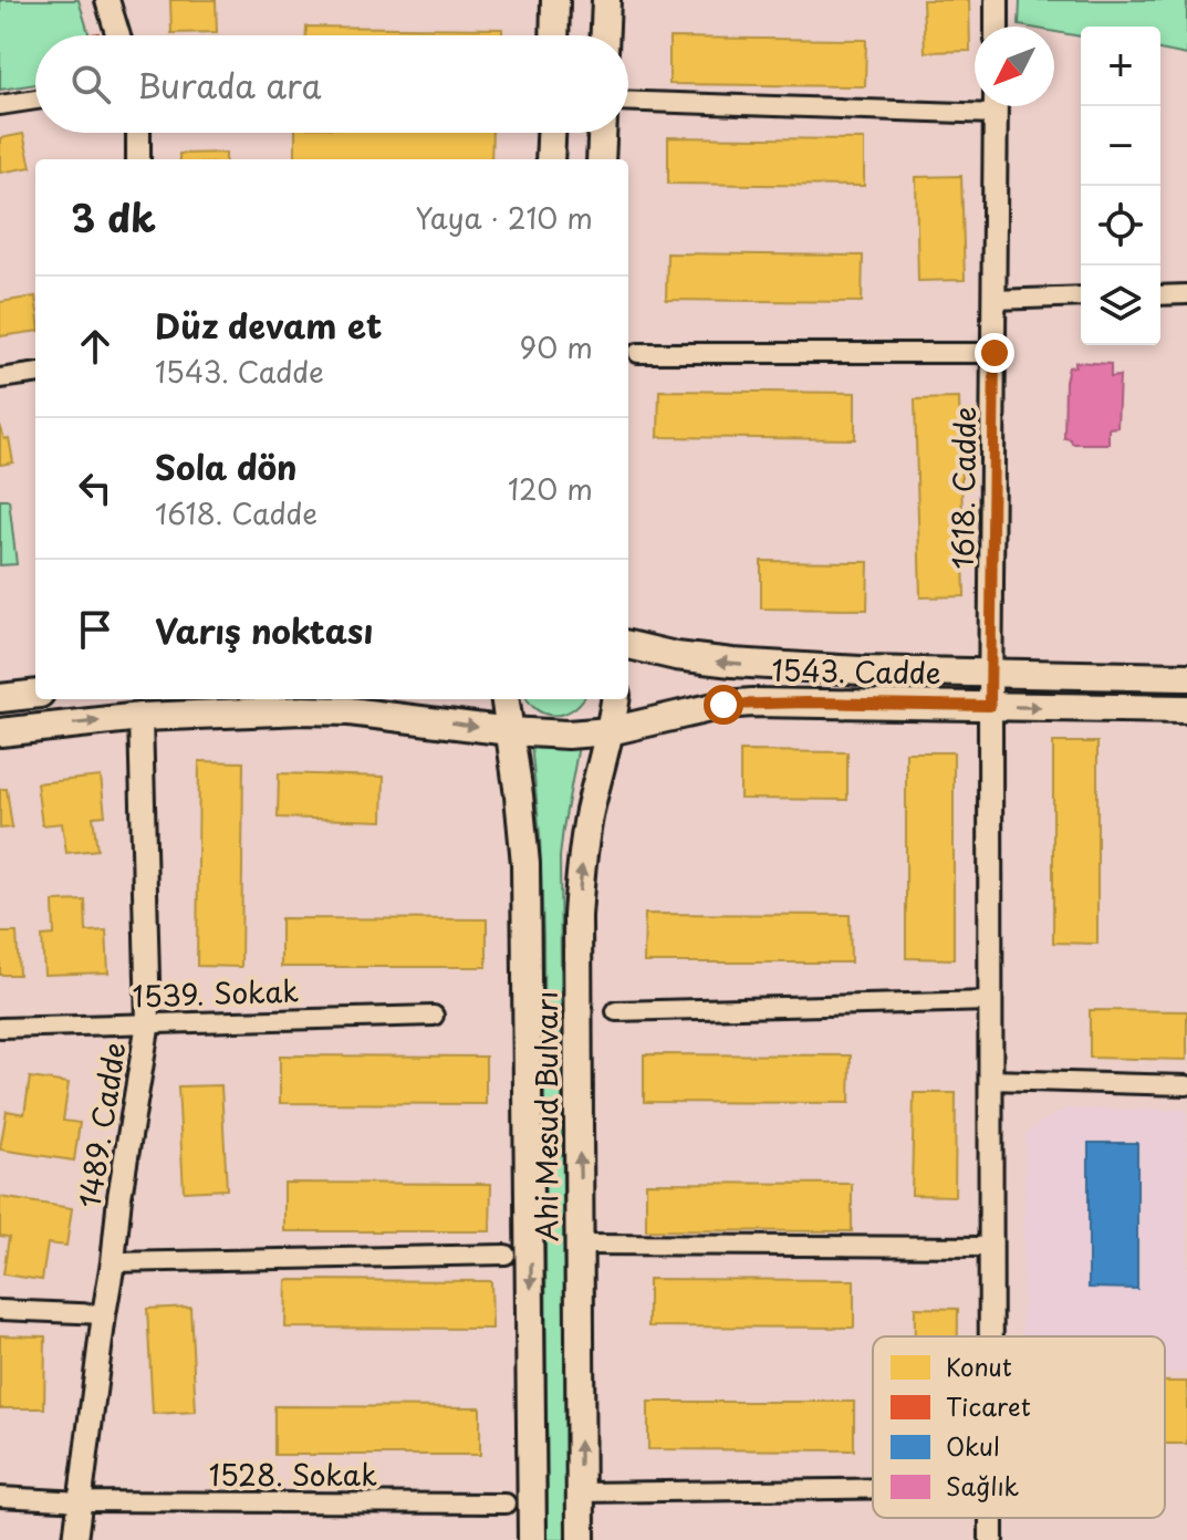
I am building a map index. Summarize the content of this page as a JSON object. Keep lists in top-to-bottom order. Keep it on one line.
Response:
{"streets":{"main road":["1543. Cadde","Ahi Mesud Bulvarı"],"street":["1618. Cadde","1539. Sokak","1489. Cadde","1528. Sokak"]},"crossings":[["1618. Cadde","1543. Cadde"],["1543. Cadde","Ahi Mesud Bulvarı"],["1543. Cadde","1489. Cadde"],["1539. Sokak","1489. Cadde"],["1489. Cadde","1528. Sokak"]],"legend":["Konut","Ticaret","Okul","Sağlık"],"north":"bottom left","page":{"map_buttons":["+","−"],"search":"Burada ara","heading":["3 dk","Yaya · 210 m"],"list":[["Düz devam et","1543. Cadde","90 m"],["Sola dön","1618. Cadde","120 m"],"Varış noktası"]}}
